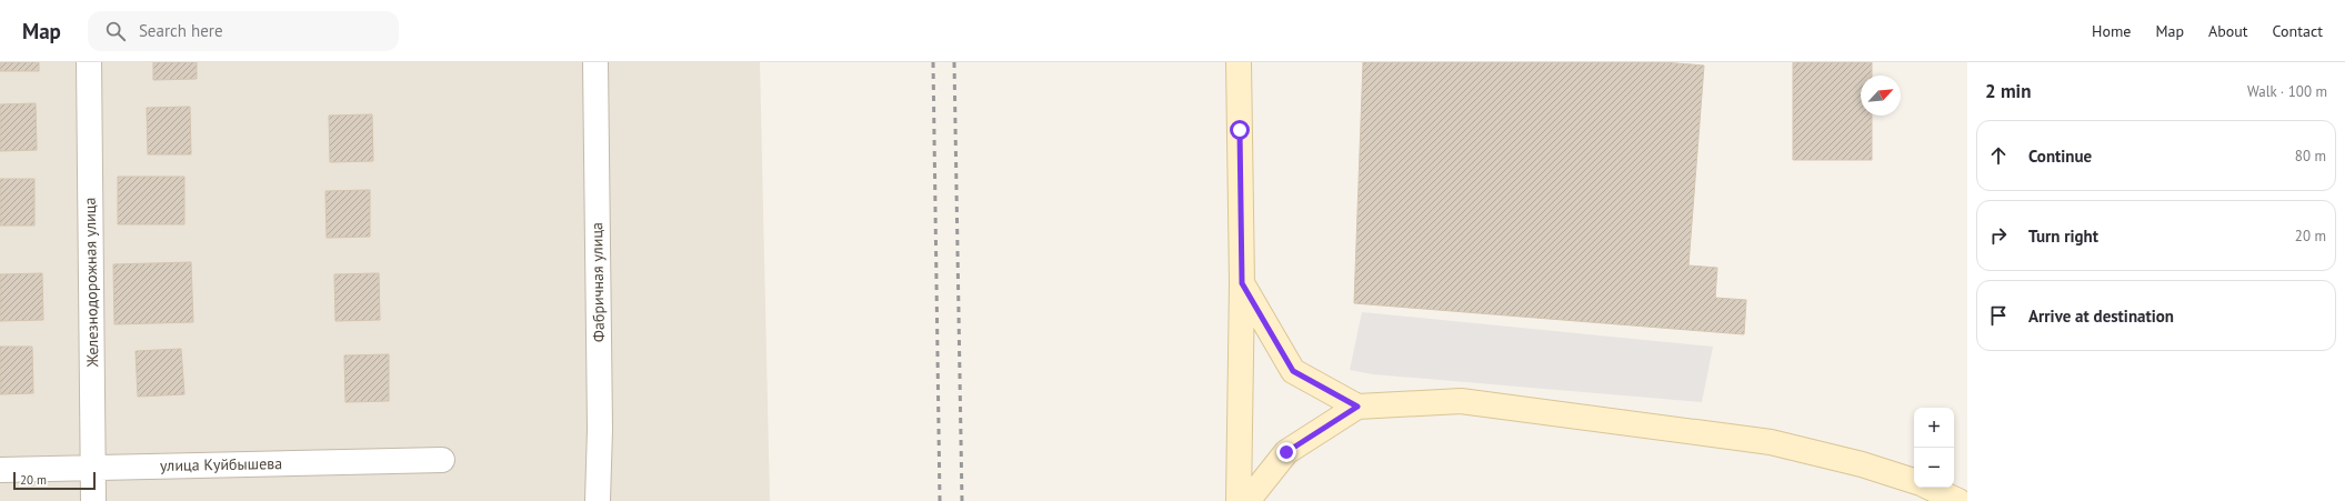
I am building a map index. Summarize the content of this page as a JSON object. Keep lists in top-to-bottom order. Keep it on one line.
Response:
{"streets":{"street":["Железнодорожная улица","Фабричная улица","улица Куйбышева"]},"crossings":[["Железнодорожная улица","улица Куйбышева"]],"scale_bar":"20 m","north":"top right","page":{"header":"Map","search":"Search here","nav":["Home","Map","About","Contact"],"heading":["2 min","Walk · 100 m"],"list":[["Continue","80 m"],["Turn right","20 m"],"Arrive at destination"],"map_buttons":["+","−"],"scale":"20 m"}}
